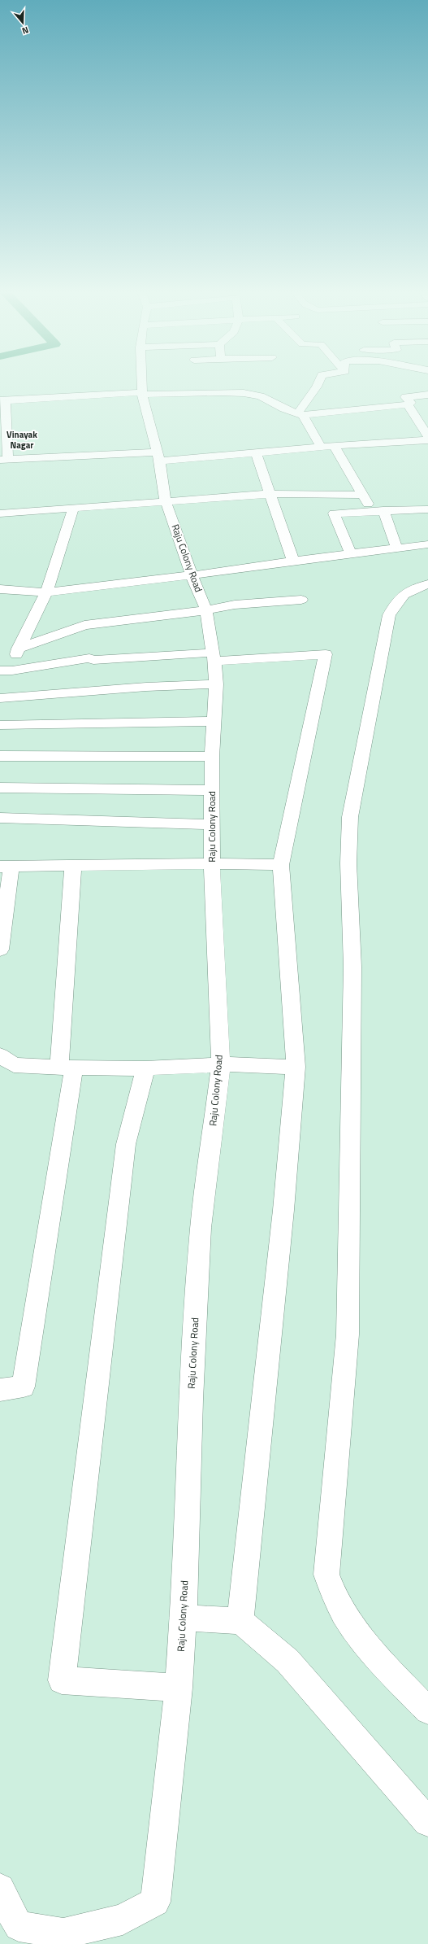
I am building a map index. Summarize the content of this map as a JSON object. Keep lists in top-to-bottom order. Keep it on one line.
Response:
{"streets":{"street":["Raju Colony Road"]},"districts":["Vinayak Nagar"],"north":"bottom"}
